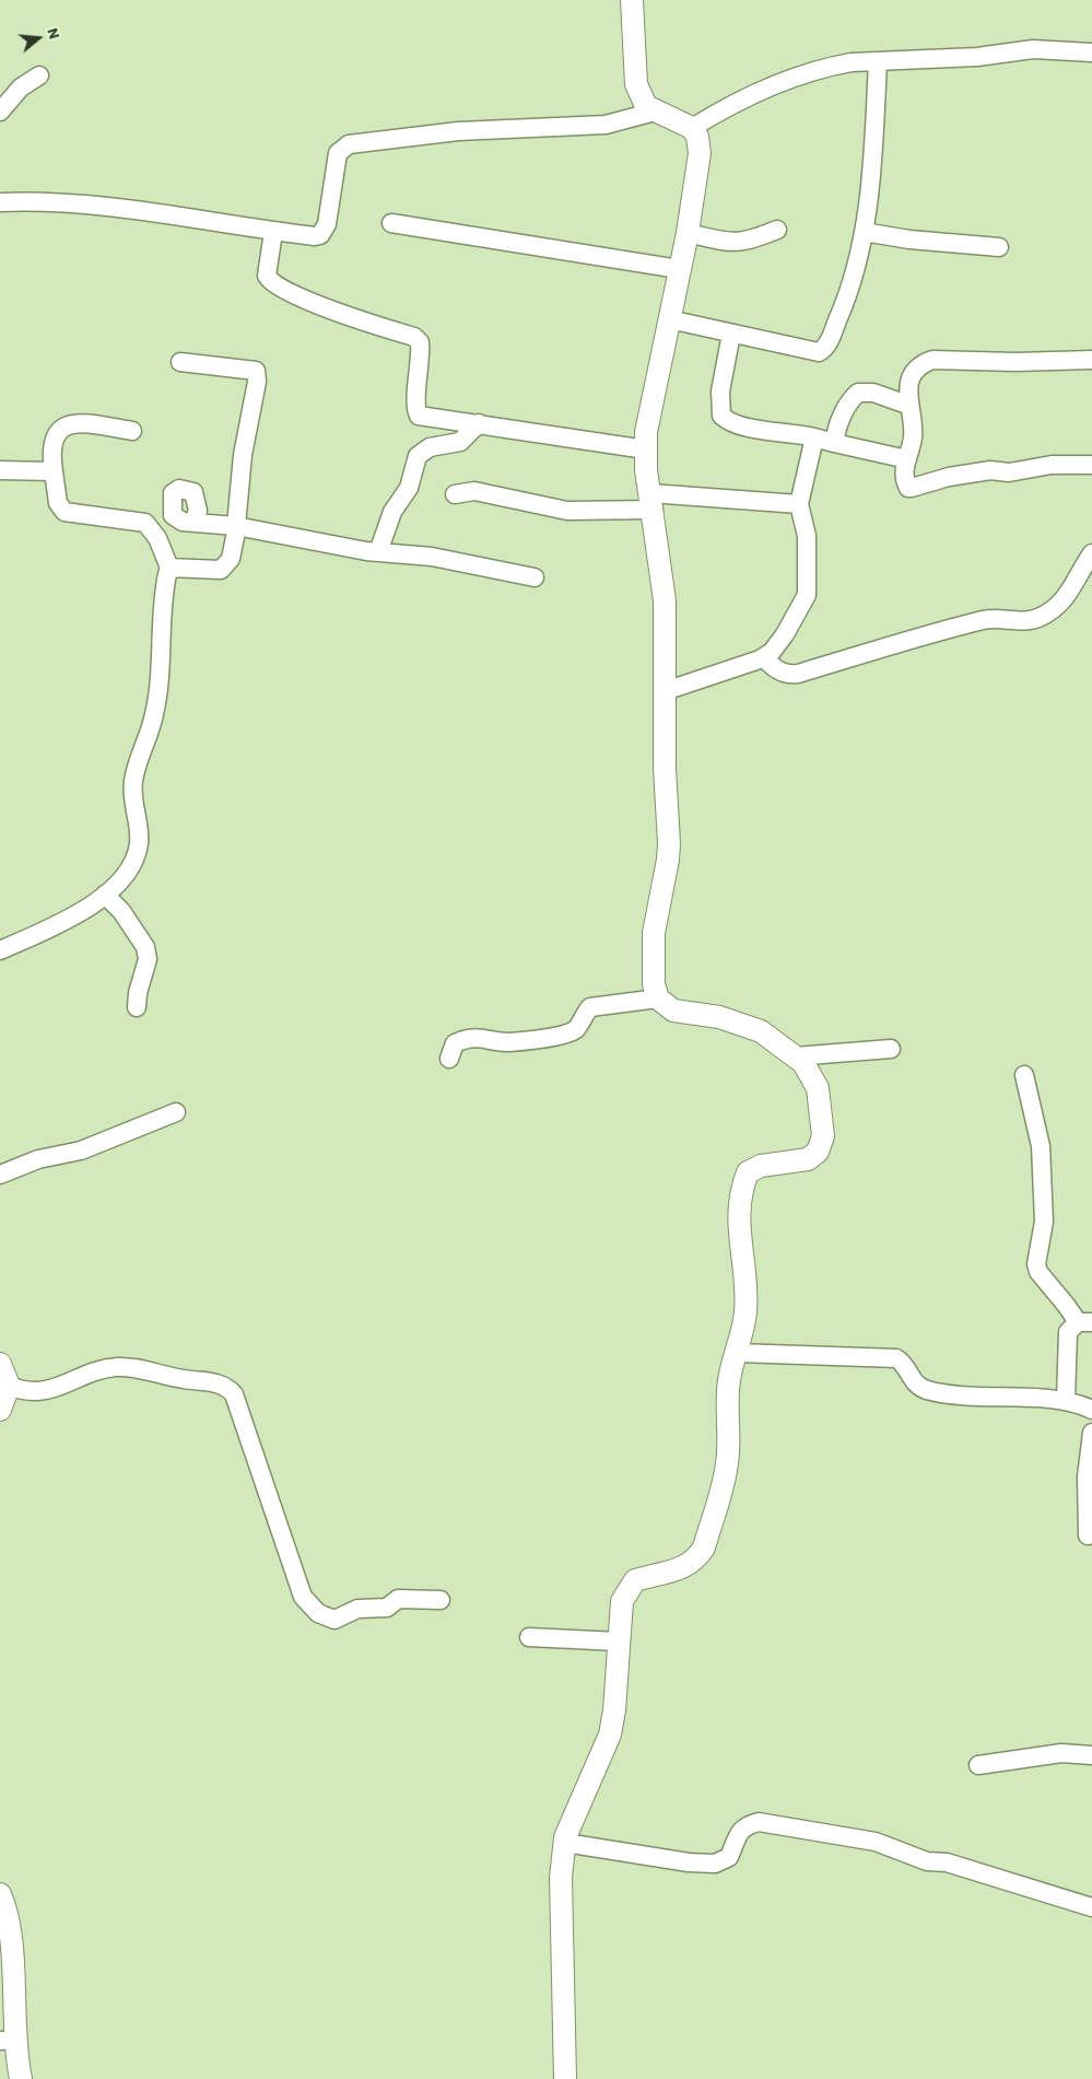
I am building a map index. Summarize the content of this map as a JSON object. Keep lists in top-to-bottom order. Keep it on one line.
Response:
{"north":"right"}
